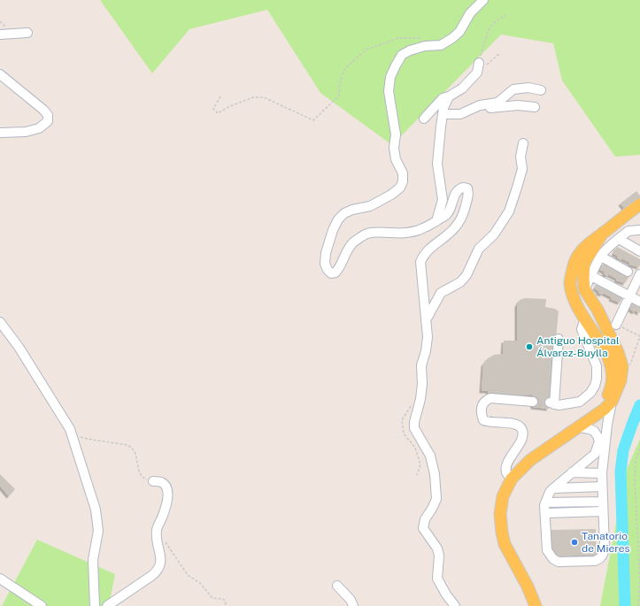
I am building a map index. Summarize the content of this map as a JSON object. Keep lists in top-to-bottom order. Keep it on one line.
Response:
{"places":["Antiguo Hospital Álvarez-Buylla","Tanatorio de Mieres"]}
